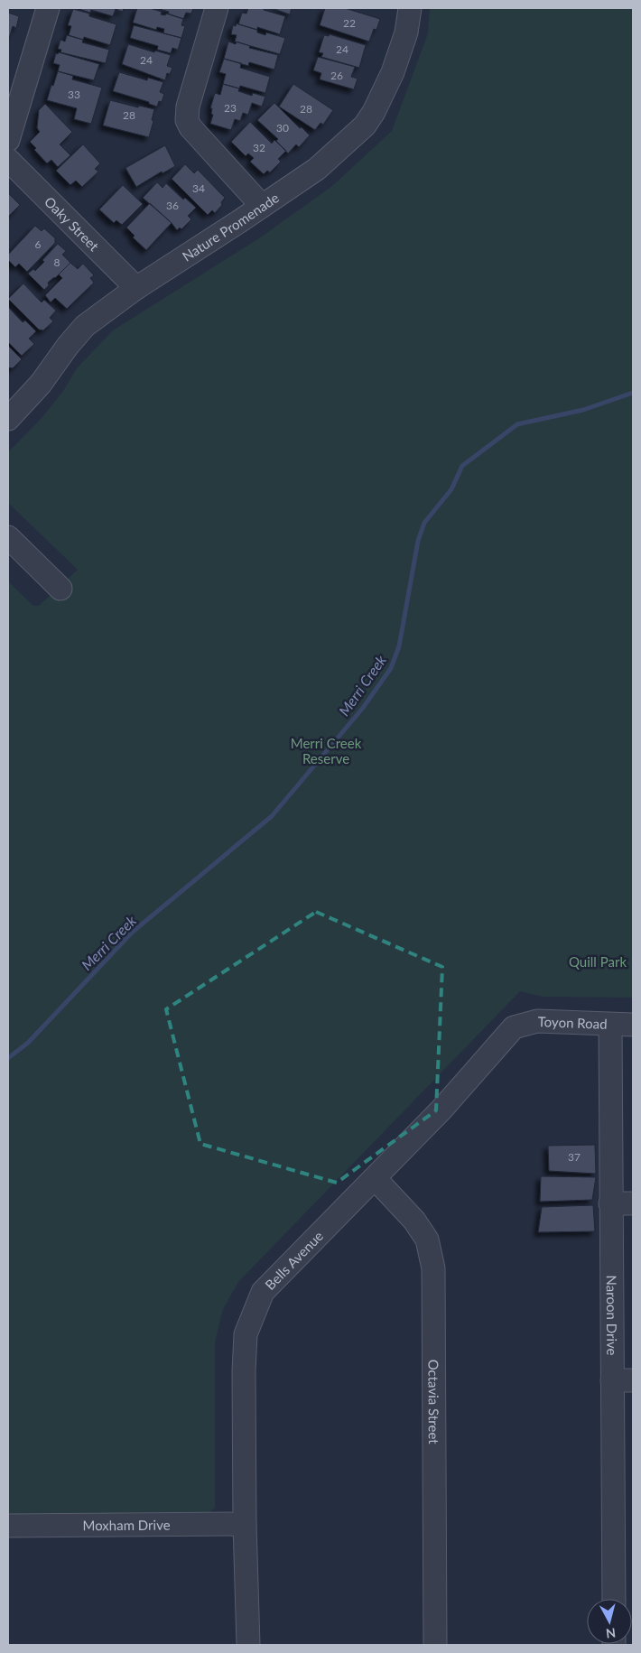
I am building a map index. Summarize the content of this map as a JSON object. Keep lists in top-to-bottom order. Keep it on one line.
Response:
{"streets":{"street":["Oaky Street","Nature Promenade","Toyon Road","Bells Avenue","Naroon Drive","Octavia Street","Moxham Drive"]},"crossings":[["Oaky Street","Nature Promenade"],["Toyon Road","Bells Avenue"],["Toyon Road","Naroon Drive"],["Bells Avenue","Octavia Street"],["Bells Avenue","Moxham Drive"]],"water":["Merri Creek"],"parks":["Merri Creek Reserve","Quill Park"],"house_numbers":["22","24","24","26","33","23","28","28","30","32","34","36","6","8","37"],"north":"bottom"}
